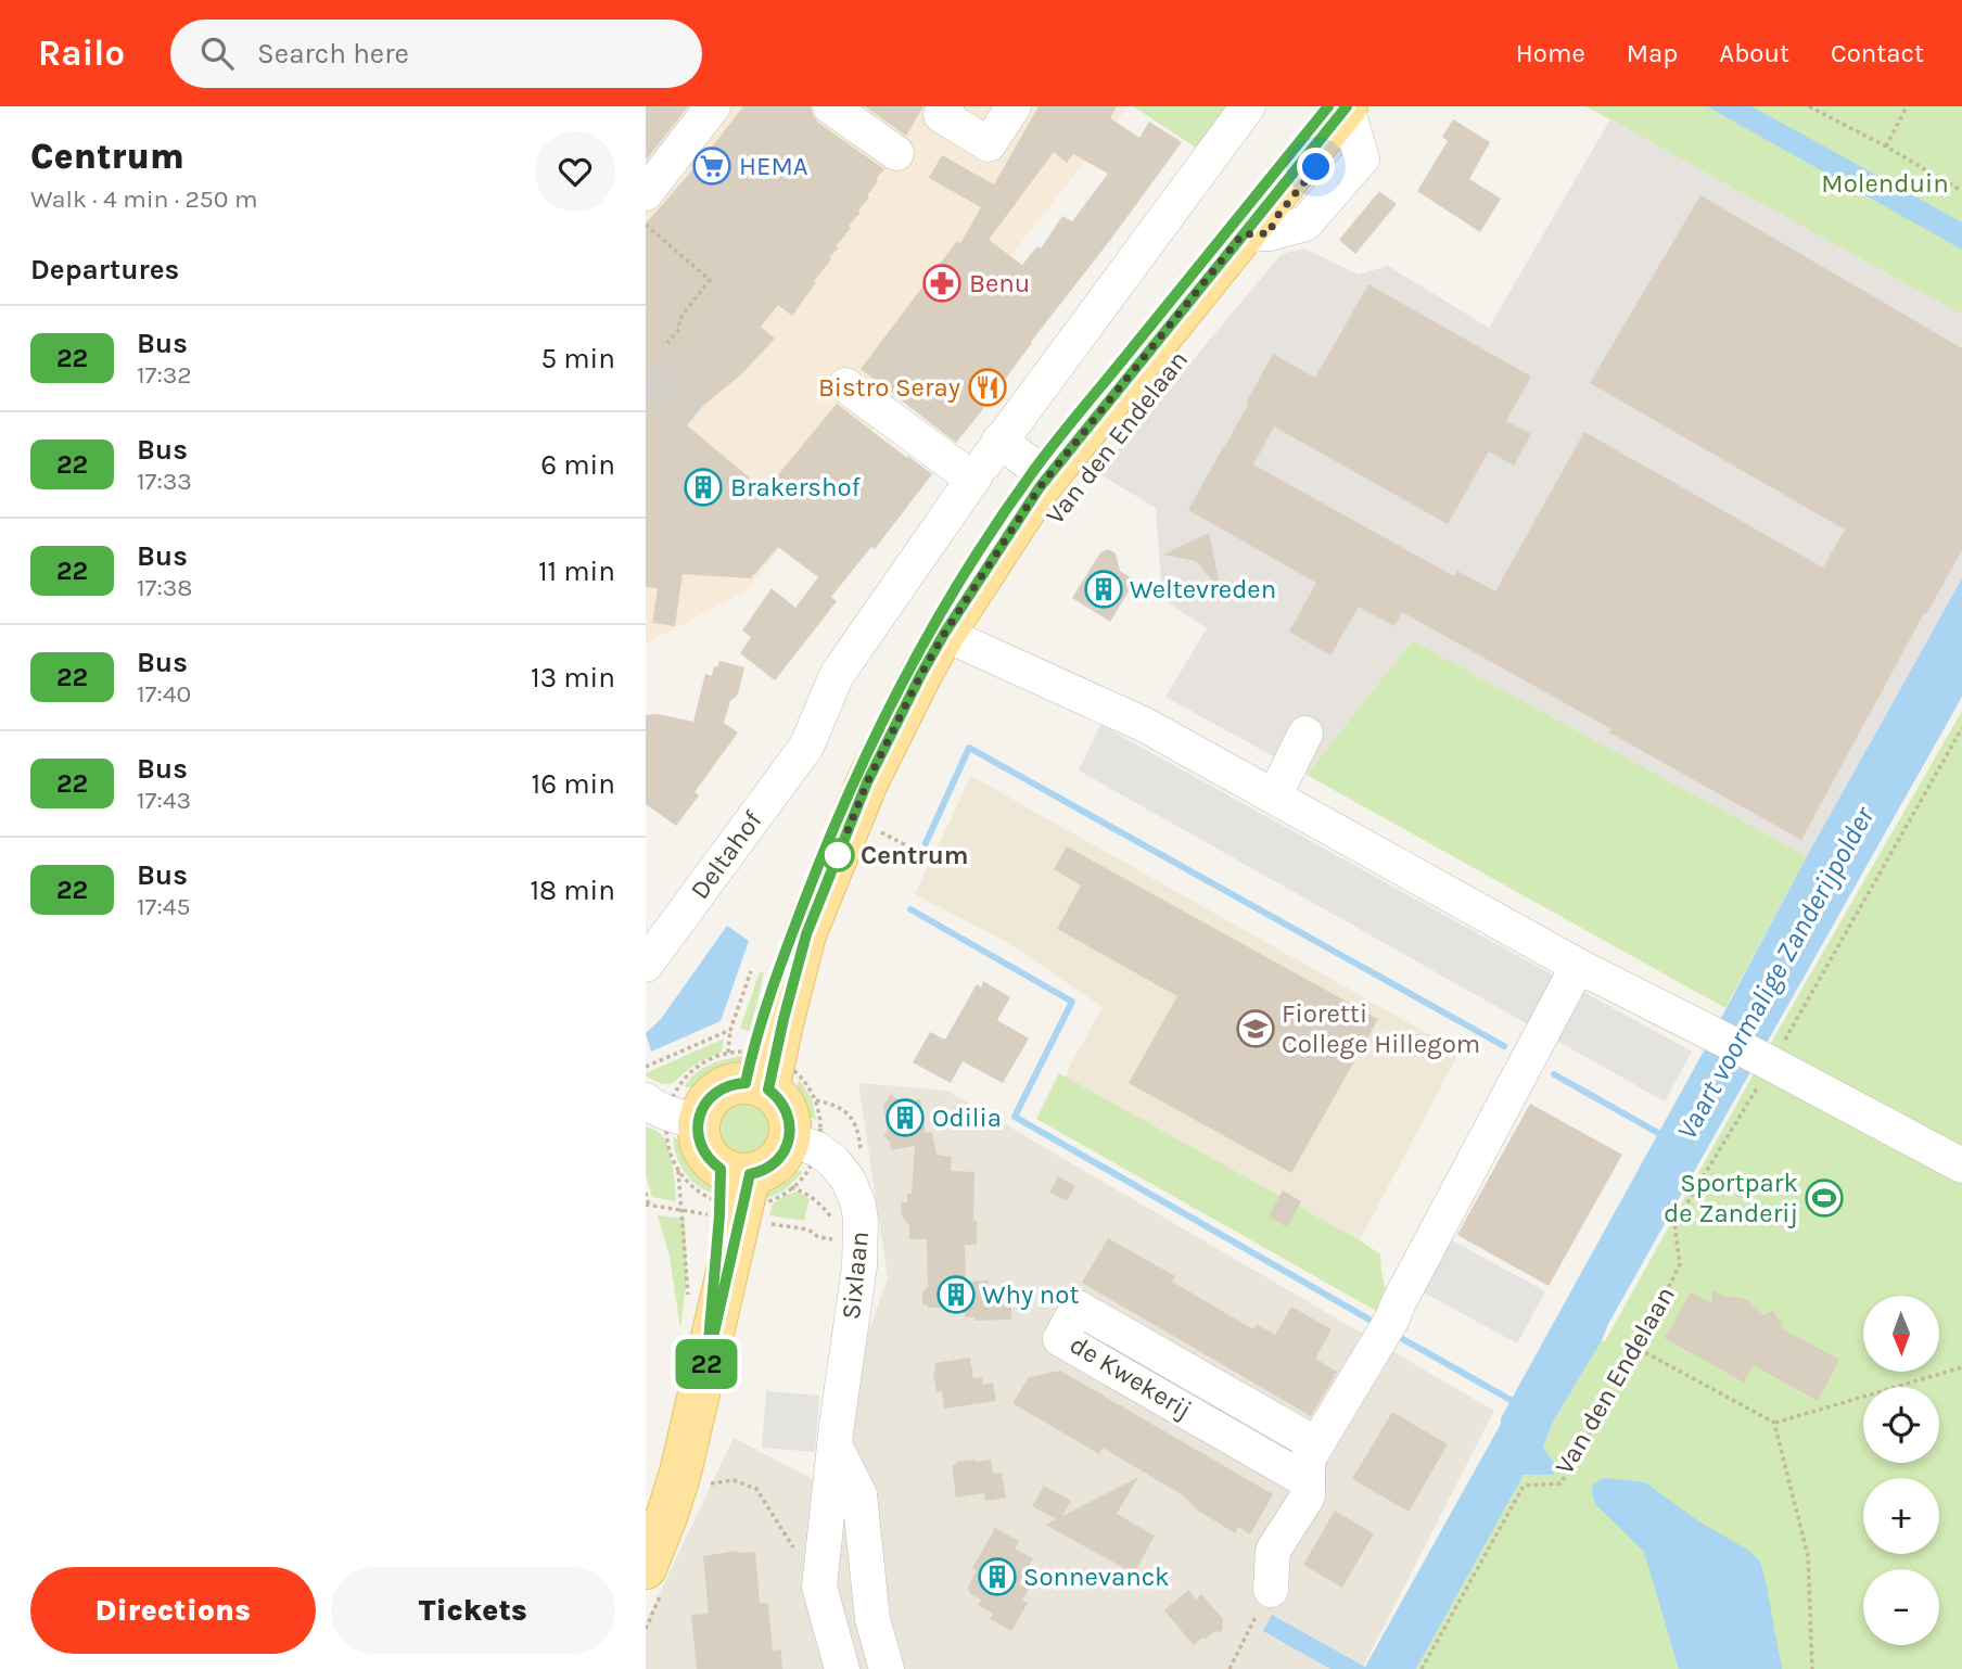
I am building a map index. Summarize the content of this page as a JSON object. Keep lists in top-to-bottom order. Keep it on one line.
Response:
{"streets":{"main road":["Van den Endelaan"],"street":["Deltahof","Sixlaan","de Kwekerij"]},"crossings":[["Van den Endelaan","Deltahof"],["Van den Endelaan","Sixlaan"]],"water":["Vaart voormalige Zanderijpolder"],"parks":["Molenduin"],"places":{"supermarket":["HEMA"],"pharmacy":["Benu"],"restaurant":["Bistro Seray"],"building":["Brakershof","Weltevreden","Odilia","Why not","Sonnevanck"],"other":["Centrum"],"school or university":["Fioretti College Hillegom"],"sports":["Sportpark de Zanderij"]},"lines":["bus line 22"],"north":"bottom","page":{"header":"Railo","search":"Search here","nav":["Home","Map","About","Contact"],"heading":[["Centrum","Walk · 4 min · 250 m"],"Departures"],"on_map":"22","list":[{"mark":"22","name":"Bus","note":"17:32","value":"5 min"},{"mark":"22","name":"Bus","note":"17:33","value":"6 min"},{"mark":"22","name":"Bus","note":"17:38","value":"11 min"},{"mark":"22","name":"Bus","note":"17:40","value":"13 min"},{"mark":"22","name":"Bus","note":"17:43","value":"16 min"},{"mark":"22","name":"Bus","note":"17:45","value":"18 min"}],"map_buttons":["+","−"],"buttons":["Directions","Tickets"]}}
